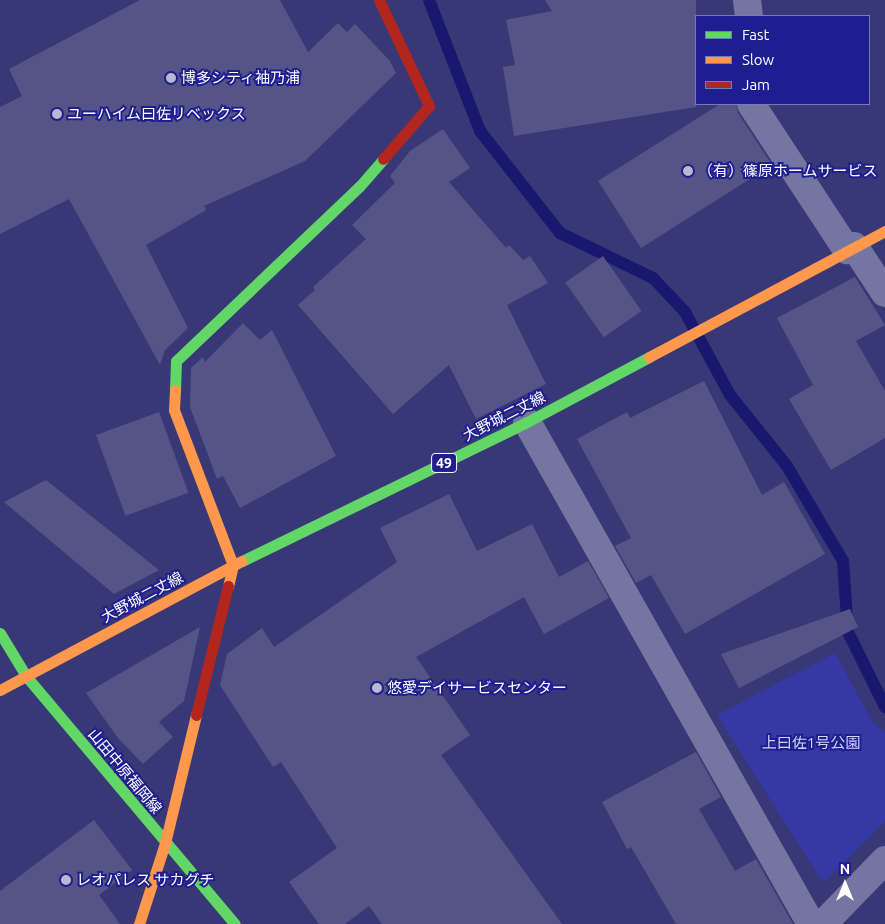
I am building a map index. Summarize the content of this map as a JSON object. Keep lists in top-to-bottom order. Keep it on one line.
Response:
{"streets":{"main road":["大野城二丈線","49","山田中原福岡線"]},"crossings":[["大野城二丈線","山田中原福岡線"]],"parks":["上曰佐1号公園"],"places":["博多シティ袖乃浦","ユーハイム曰佐リベックス","（有）篠原ホームサービス","悠愛デイサービスセンター","レオパレス サカグチ"],"legend":["Fast","Slow","Jam"],"north":"top"}
